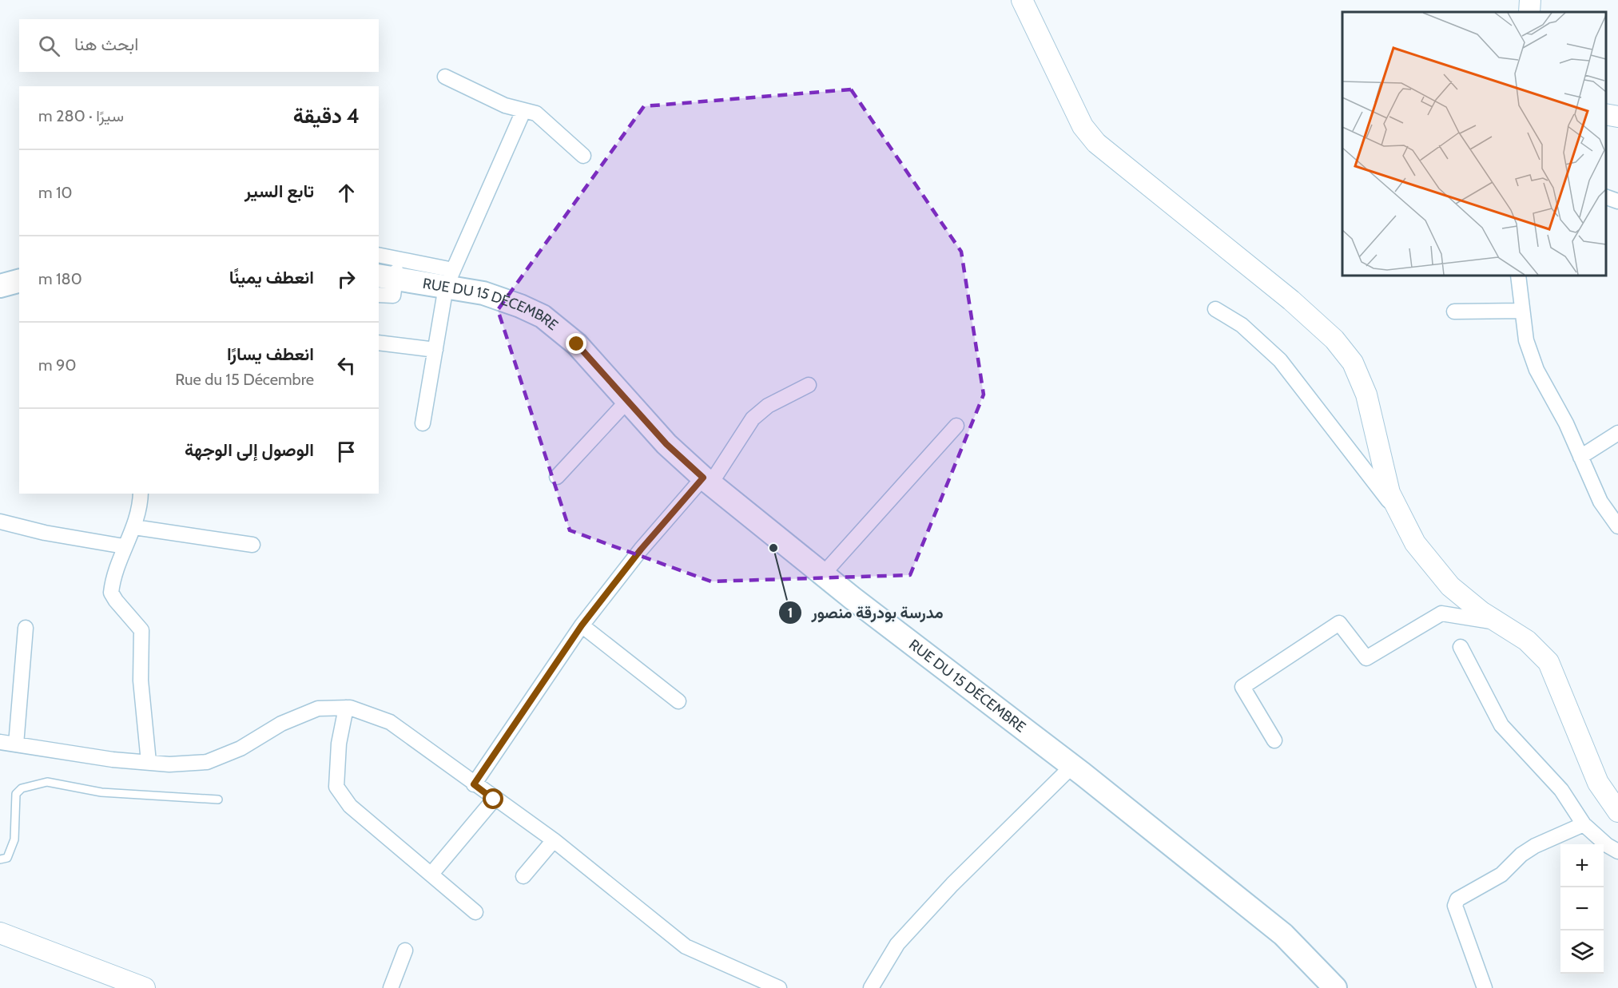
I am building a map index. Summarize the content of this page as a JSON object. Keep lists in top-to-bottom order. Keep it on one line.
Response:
{"streets":{"main road":["RUE DU 15 DÉCEMBRE"]},"places":["مدرسة بودرقة منصور"],"page":{"search":"ابحث هنا","heading":["4 دقيقة","سيرًا · 280 m"],"list":[["تابع السير","10 m"],["انعطف يمينًا","180 m"],["انعطف يسارًا","Rue du 15 Décembre","90 m"],"الوصول إلى الوجهة"],"map_buttons":["+","−"]}}
